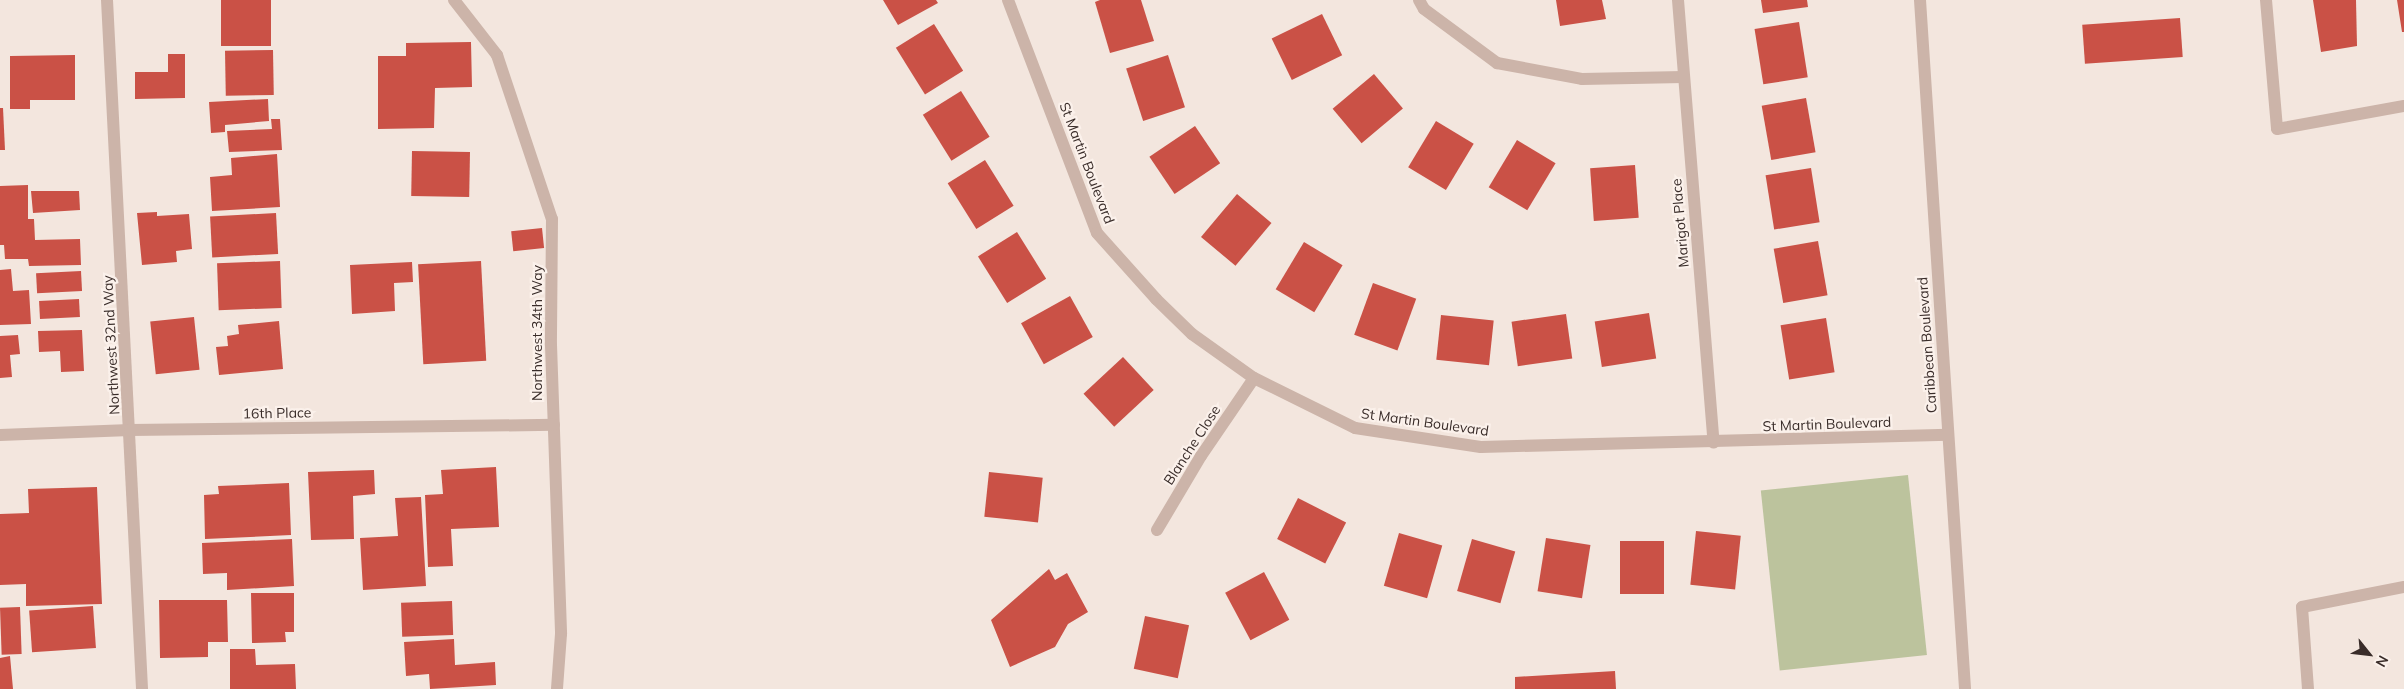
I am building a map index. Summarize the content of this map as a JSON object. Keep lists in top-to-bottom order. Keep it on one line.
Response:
{"streets":{"street":["St Martin Boulevard","Marigot Place","Northwest 34th Way","Northwest 32nd Way","Caribbean Boulevard","16th Place","Blanche Close"]},"crossings":[["St Martin Boulevard","Marigot Place"],["St Martin Boulevard","Caribbean Boulevard"],["St Martin Boulevard","Blanche Close"],["Northwest 34th Way","16th Place"],["Northwest 32nd Way","16th Place"]],"north":"bottom right"}
